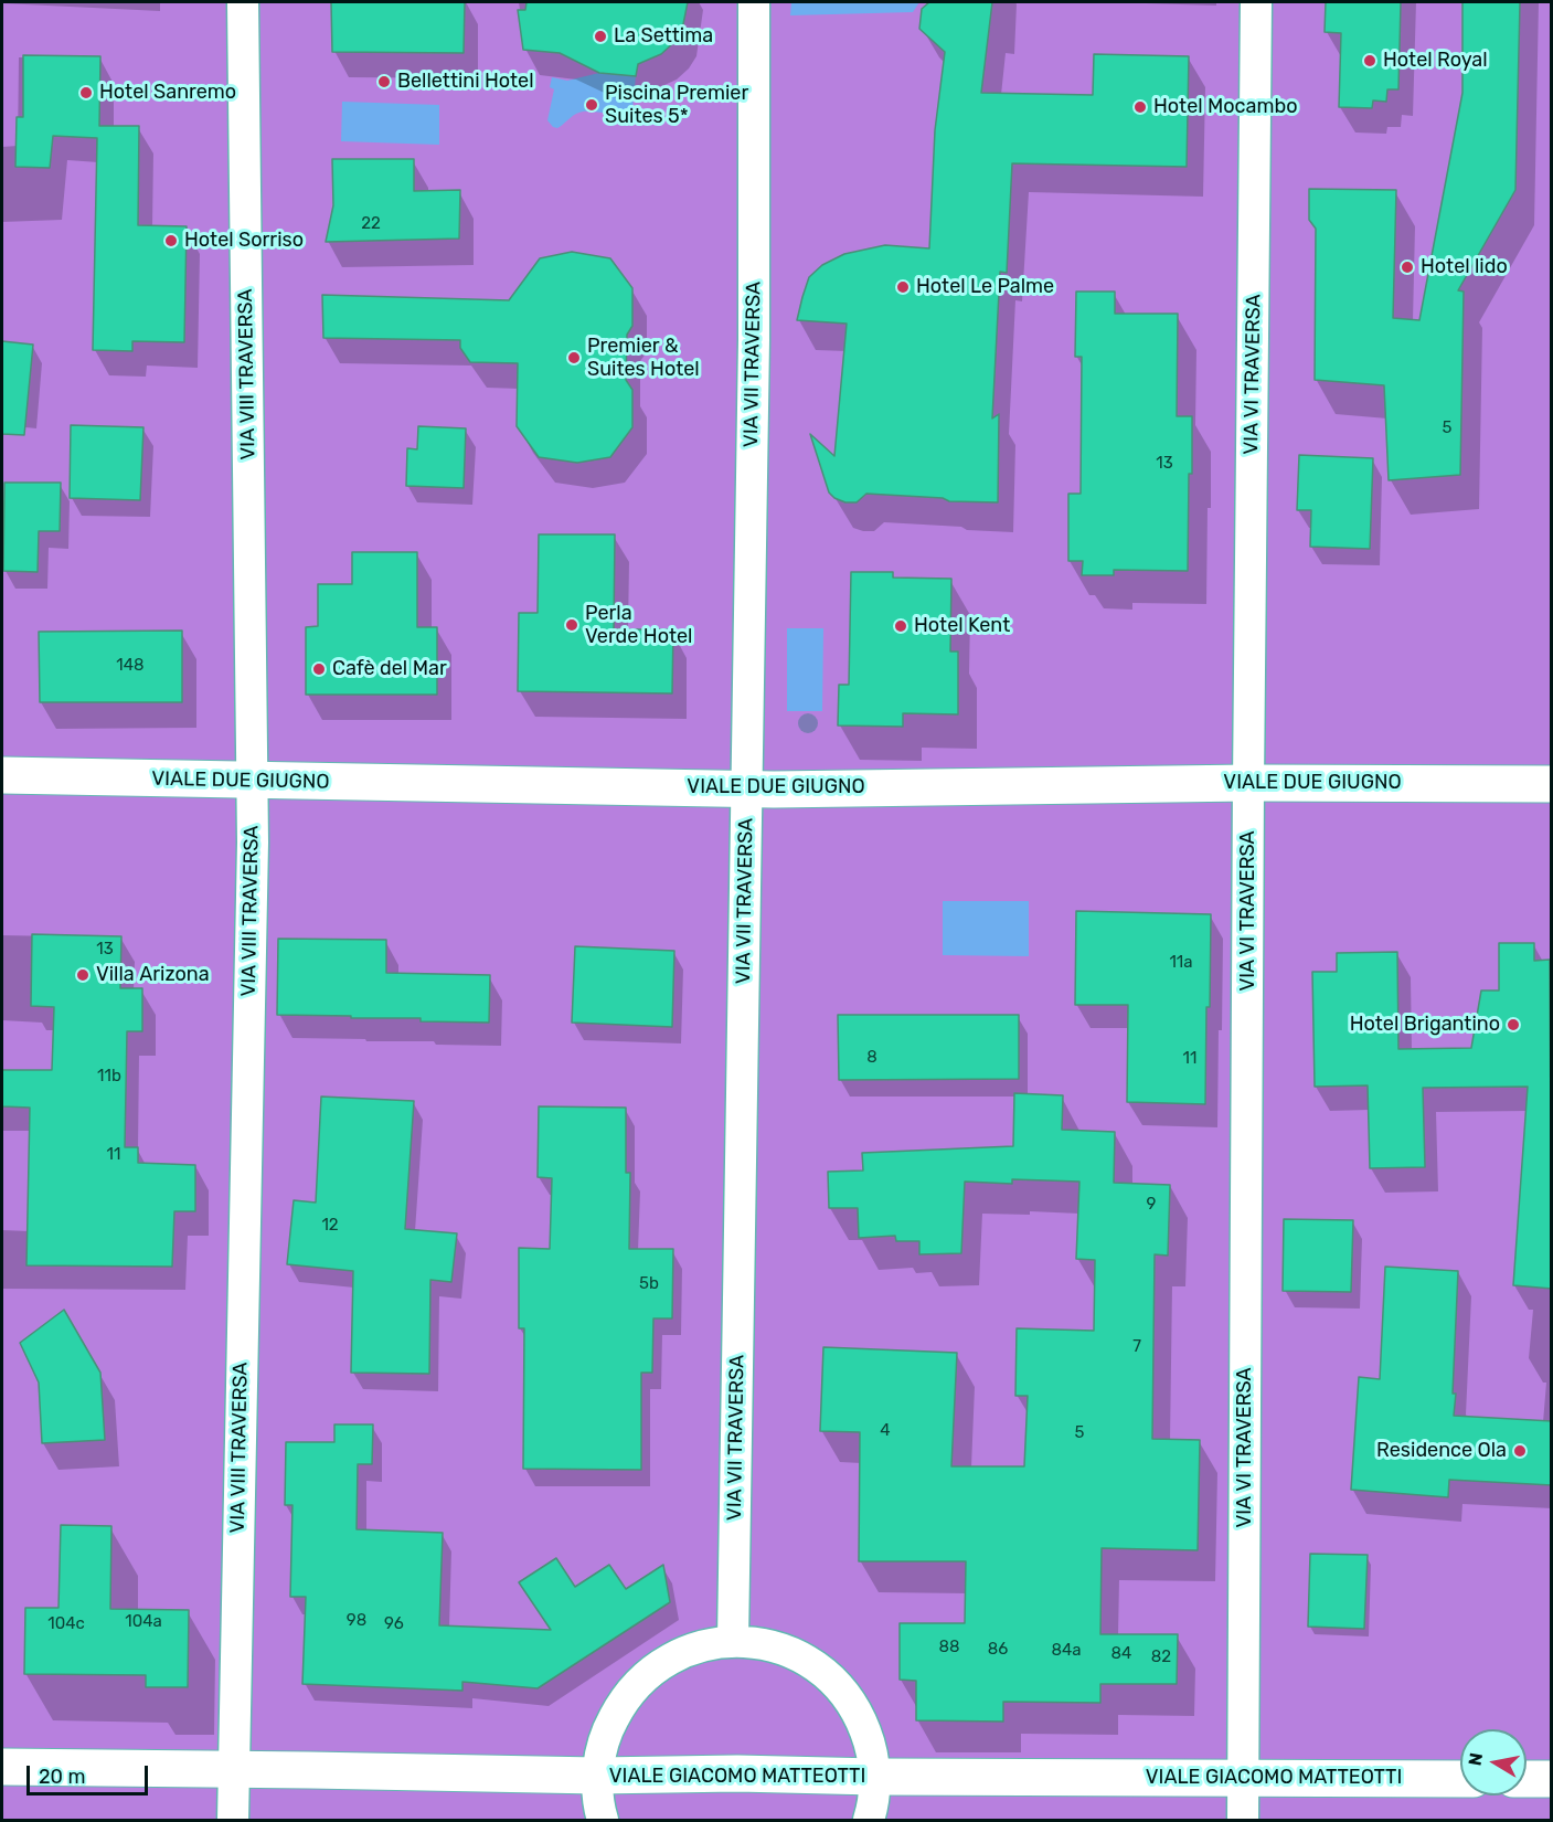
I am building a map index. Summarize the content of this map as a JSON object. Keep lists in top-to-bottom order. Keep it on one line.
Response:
{"streets":{"street":["VIA VII TRAVERSA","VIA VIII TRAVERSA","VIA VI TRAVERSA","VIALE DUE GIUGNO","VIALE GIACOMO MATTEOTTI"]},"crossings":[["VIA VII TRAVERSA","VIALE DUE GIUGNO"],["VIA VIII TRAVERSA","VIALE DUE GIUGNO"],["VIA VIII TRAVERSA","VIALE GIACOMO MATTEOTTI"],["VIA VI TRAVERSA","VIALE DUE GIUGNO"],["VIA VI TRAVERSA","VIALE GIACOMO MATTEOTTI"]],"places":["La Settima","Hotel Royal","Bellettini Hotel","Hotel Sanremo","Piscina Premier Suites 5*","Hotel Mocambo","Hotel Sorriso","Hotel lido","Hotel Le Palme","Premier & Suites Hotel","Perla Verde Hotel","Hotel Kent","Cafè del Mar","Villa Arizona","Hotel Brigantino","Residence Ola"],"house_numbers":["22","5","13","148","13","11a","8","11","11b","11","9","12","5b","7","4","5","98","104a","104c","96","88","86","84a","84","82"],"scale_bar":"20 m","north":"left"}
